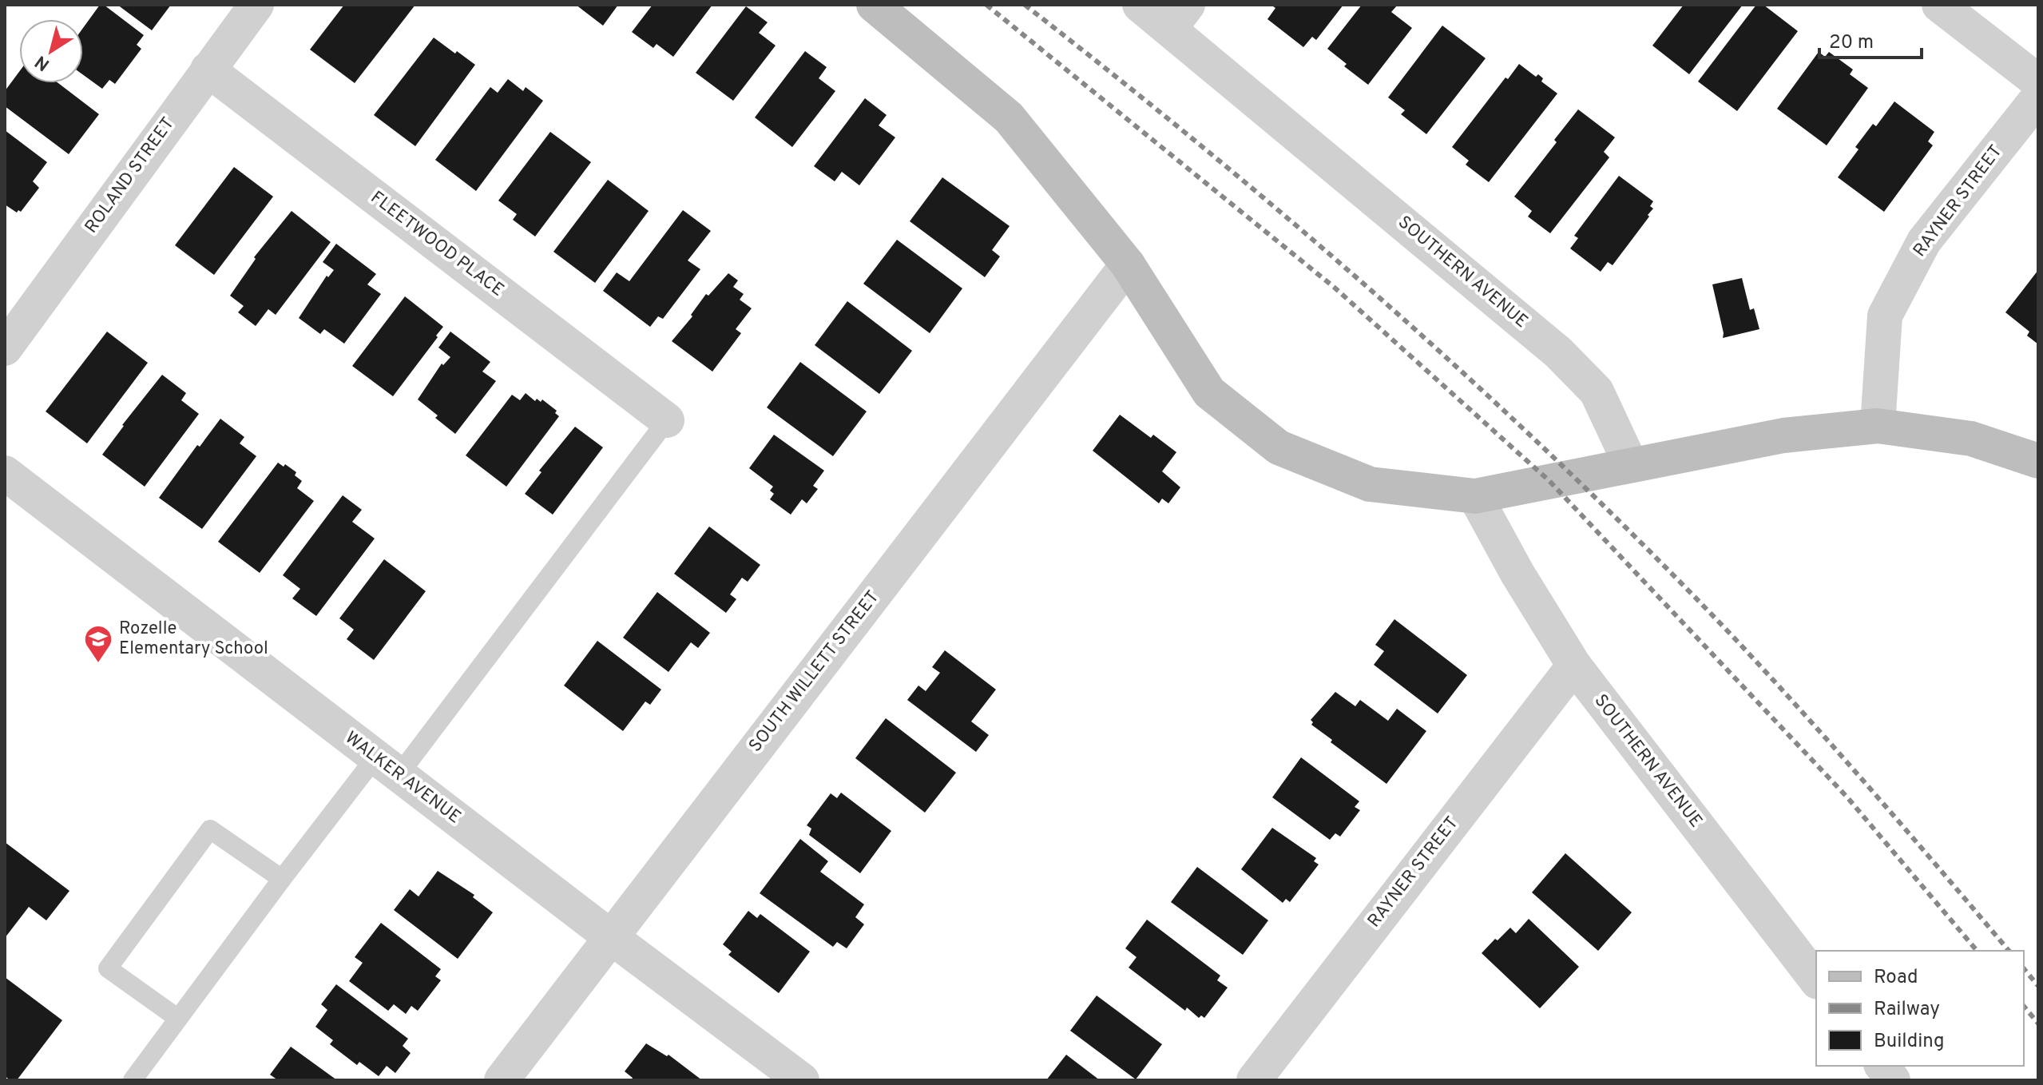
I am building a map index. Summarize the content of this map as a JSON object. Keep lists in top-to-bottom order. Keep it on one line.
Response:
{"streets":{"street":["ROLAND STREET","RAYNER STREET","FLEETWOOD PLACE","SOUTHERN AVENUE","SOUTH WILLETT STREET","WALKER AVENUE"]},"crossings":[["ROLAND STREET","FLEETWOOD PLACE"],["RAYNER STREET","SOUTHERN AVENUE"],["SOUTH WILLETT STREET","WALKER AVENUE"]],"places":{"school or university":["Rozelle Elementary School"]},"legend":["Road","Railway","Building"],"scale_bar":"20 m","north":"bottom left"}
